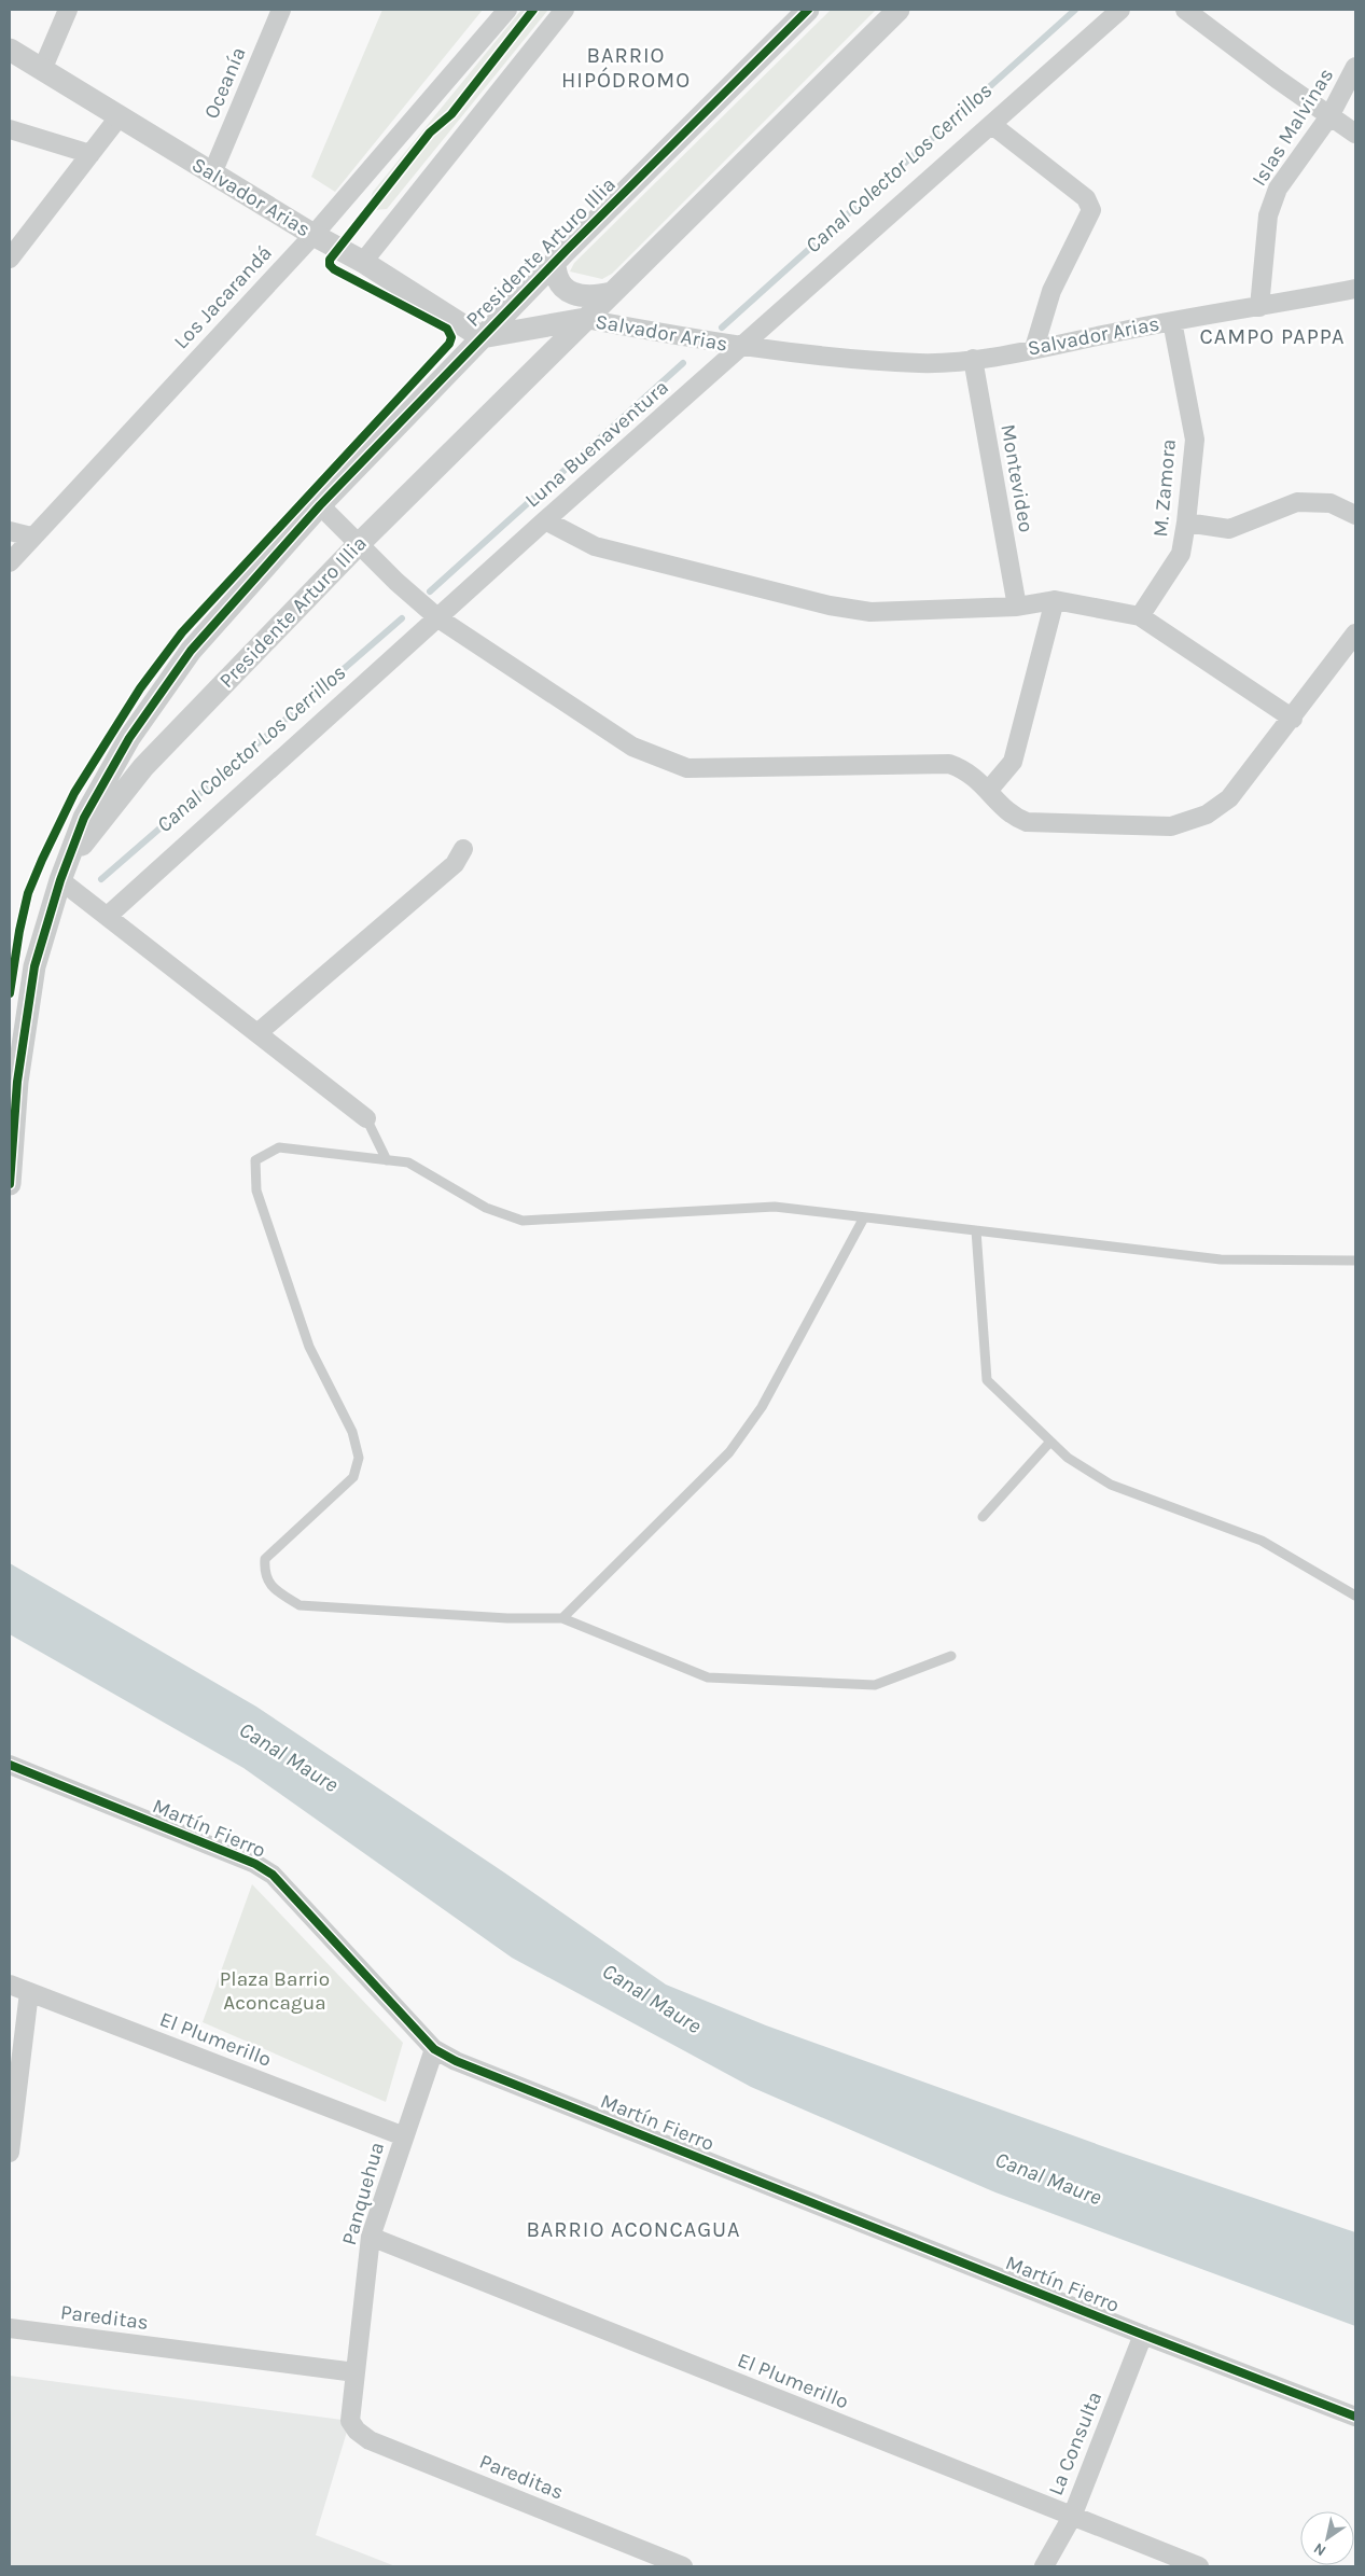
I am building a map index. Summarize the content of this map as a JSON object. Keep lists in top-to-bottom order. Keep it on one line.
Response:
{"streets":{"street":["Oceanía","Islas Malvinas","Salvador Arias","Presidente Arturo Illia","Los Jacarandá","Luna Buenaventura","Montevideo","M. Zamora","Martín Fierro","El Plumerillo","Panquehua","Pareditas","La Consulta"]},"crossings":[["Oceanía","Salvador Arias"],["Islas Malvinas","Salvador Arias"],["Salvador Arias","Presidente Arturo Illia"],["Salvador Arias","Los Jacarandá"],["Salvador Arias","Luna Buenaventura"],["Salvador Arias","Montevideo"],["Salvador Arias","M. Zamora"],["Martín Fierro","Panquehua"],["Martín Fierro","La Consulta"],["El Plumerillo","Panquehua"],["El Plumerillo","La Consulta"],["Panquehua","Pareditas"]],"districts":["BARRIO HIPÓDROMO","CAMPO PAPPA","BARRIO ACONCAGUA"],"water":["Canal Colector Los Cerrillos","Canal Maure"],"parks":["Plaza Barrio Aconcagua"],"north":"bottom left"}
